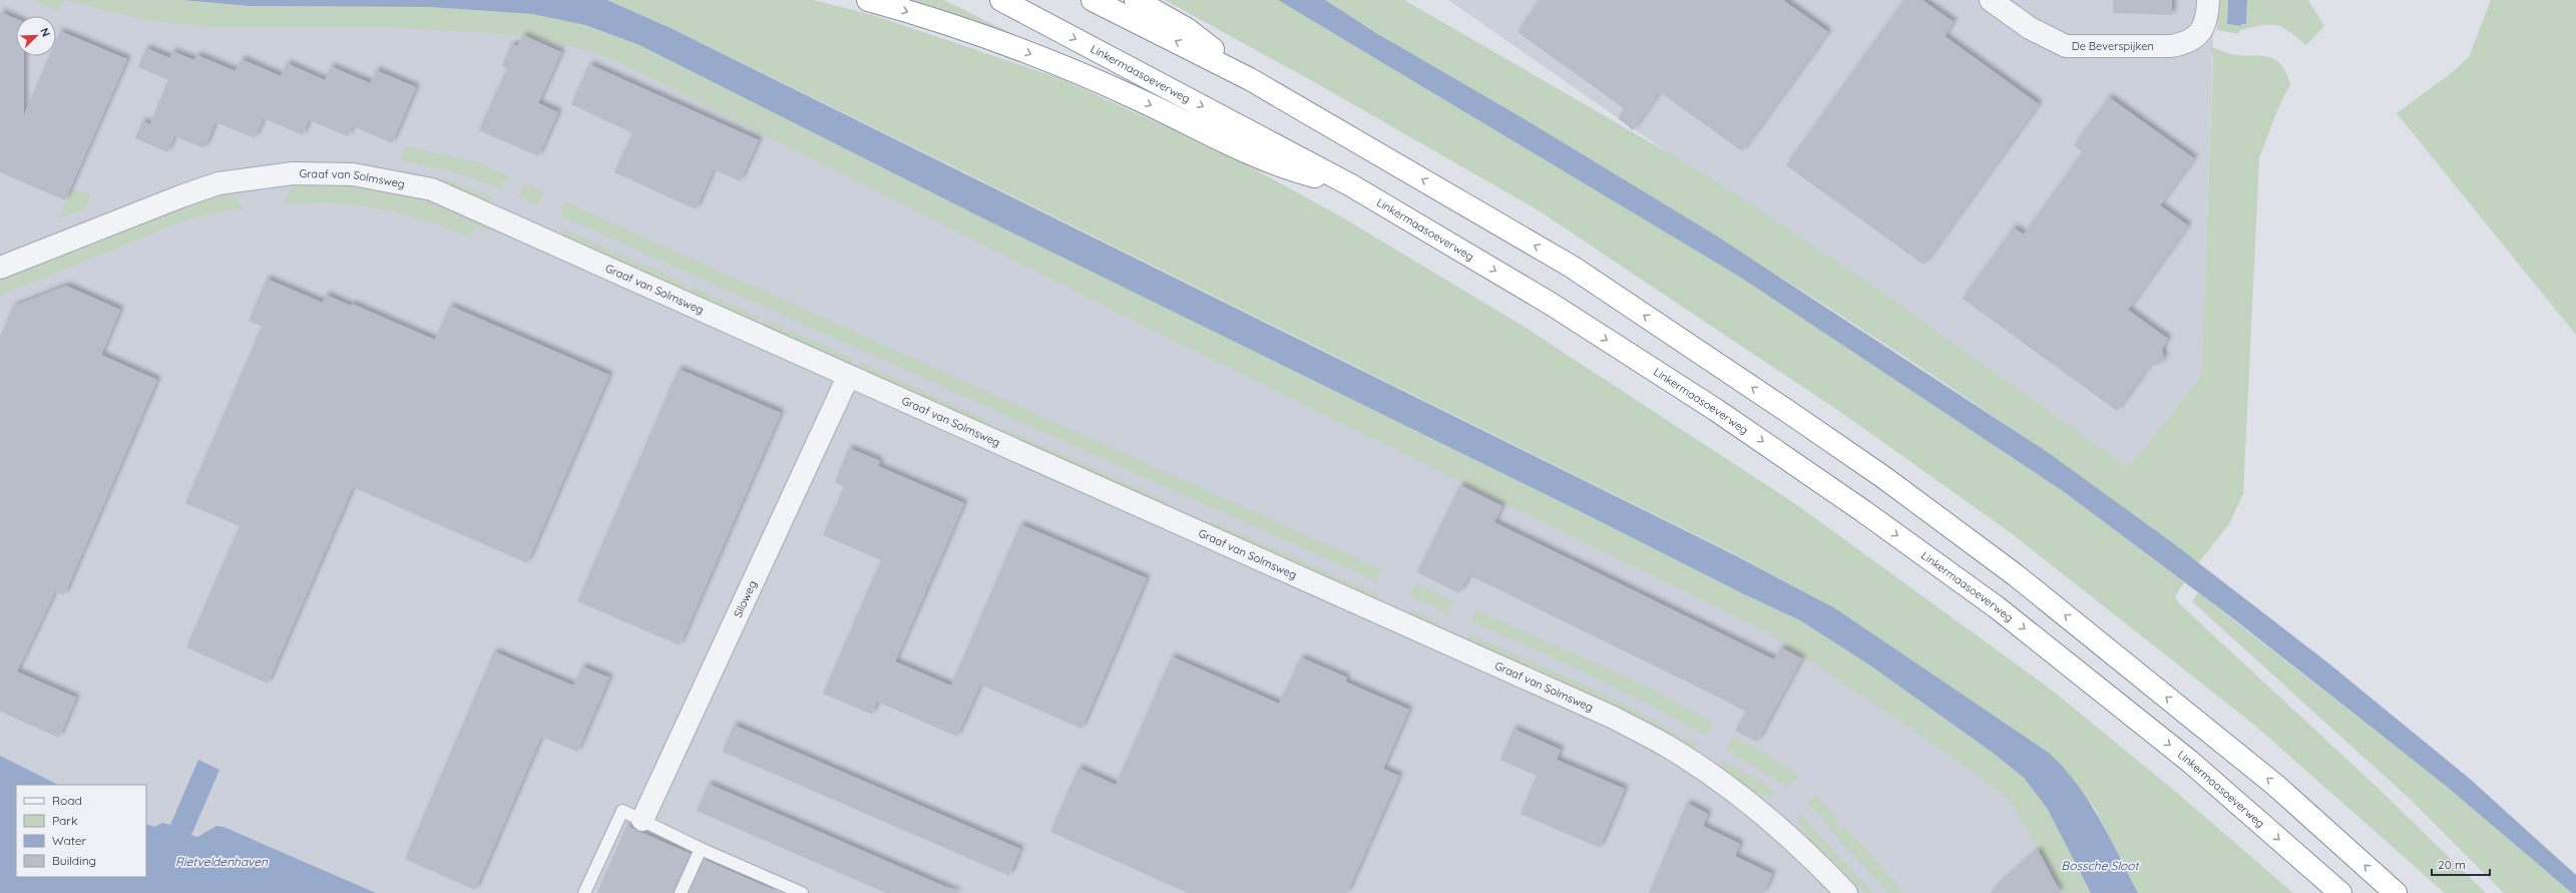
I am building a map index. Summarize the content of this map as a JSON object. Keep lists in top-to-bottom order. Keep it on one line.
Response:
{"streets":{"highway":["Linkermaasoeverweg"],"street":["De Beverspijken","Graaf van Solmsweg","Siloweg"]},"crossings":[["Graaf van Solmsweg","Siloweg"]],"water":["Rietveldenhaven","Bossche Sloot"],"legend":["Road","Park","Water","Building"],"scale_bar":"20 m","north":"top right"}
